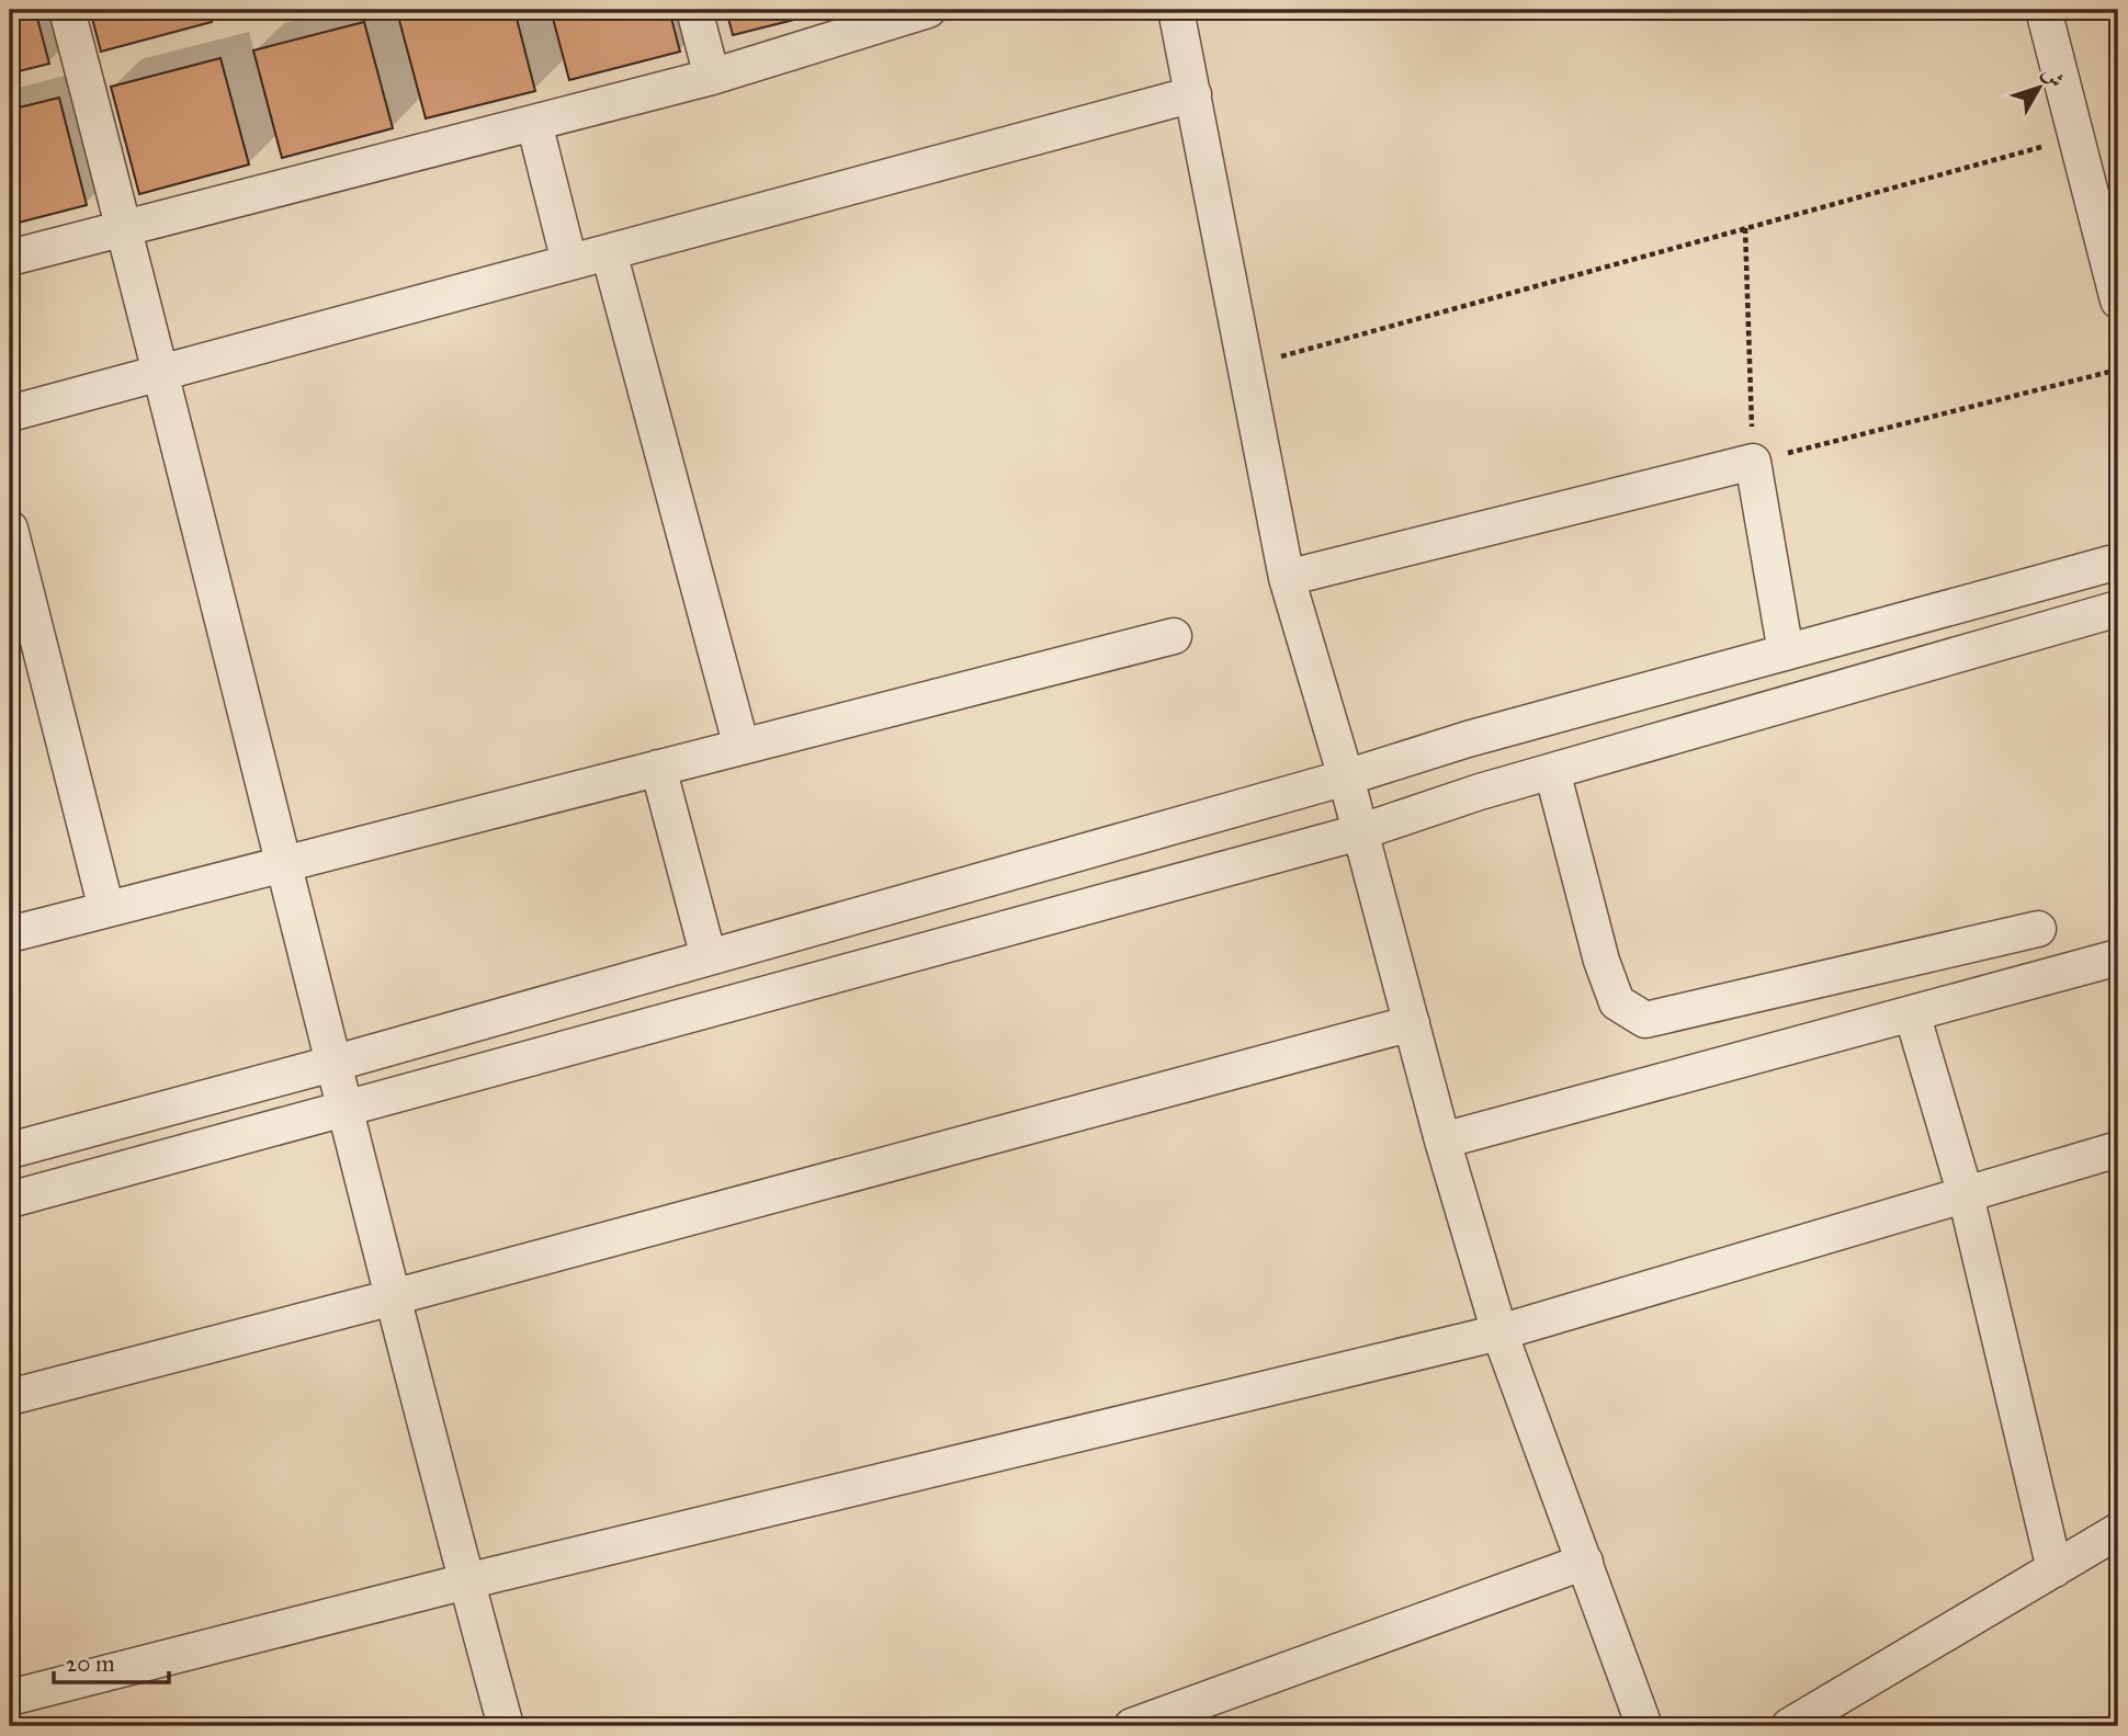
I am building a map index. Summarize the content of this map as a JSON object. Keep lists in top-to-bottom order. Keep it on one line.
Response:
{"scale_bar":"20 m","north":"top right"}
